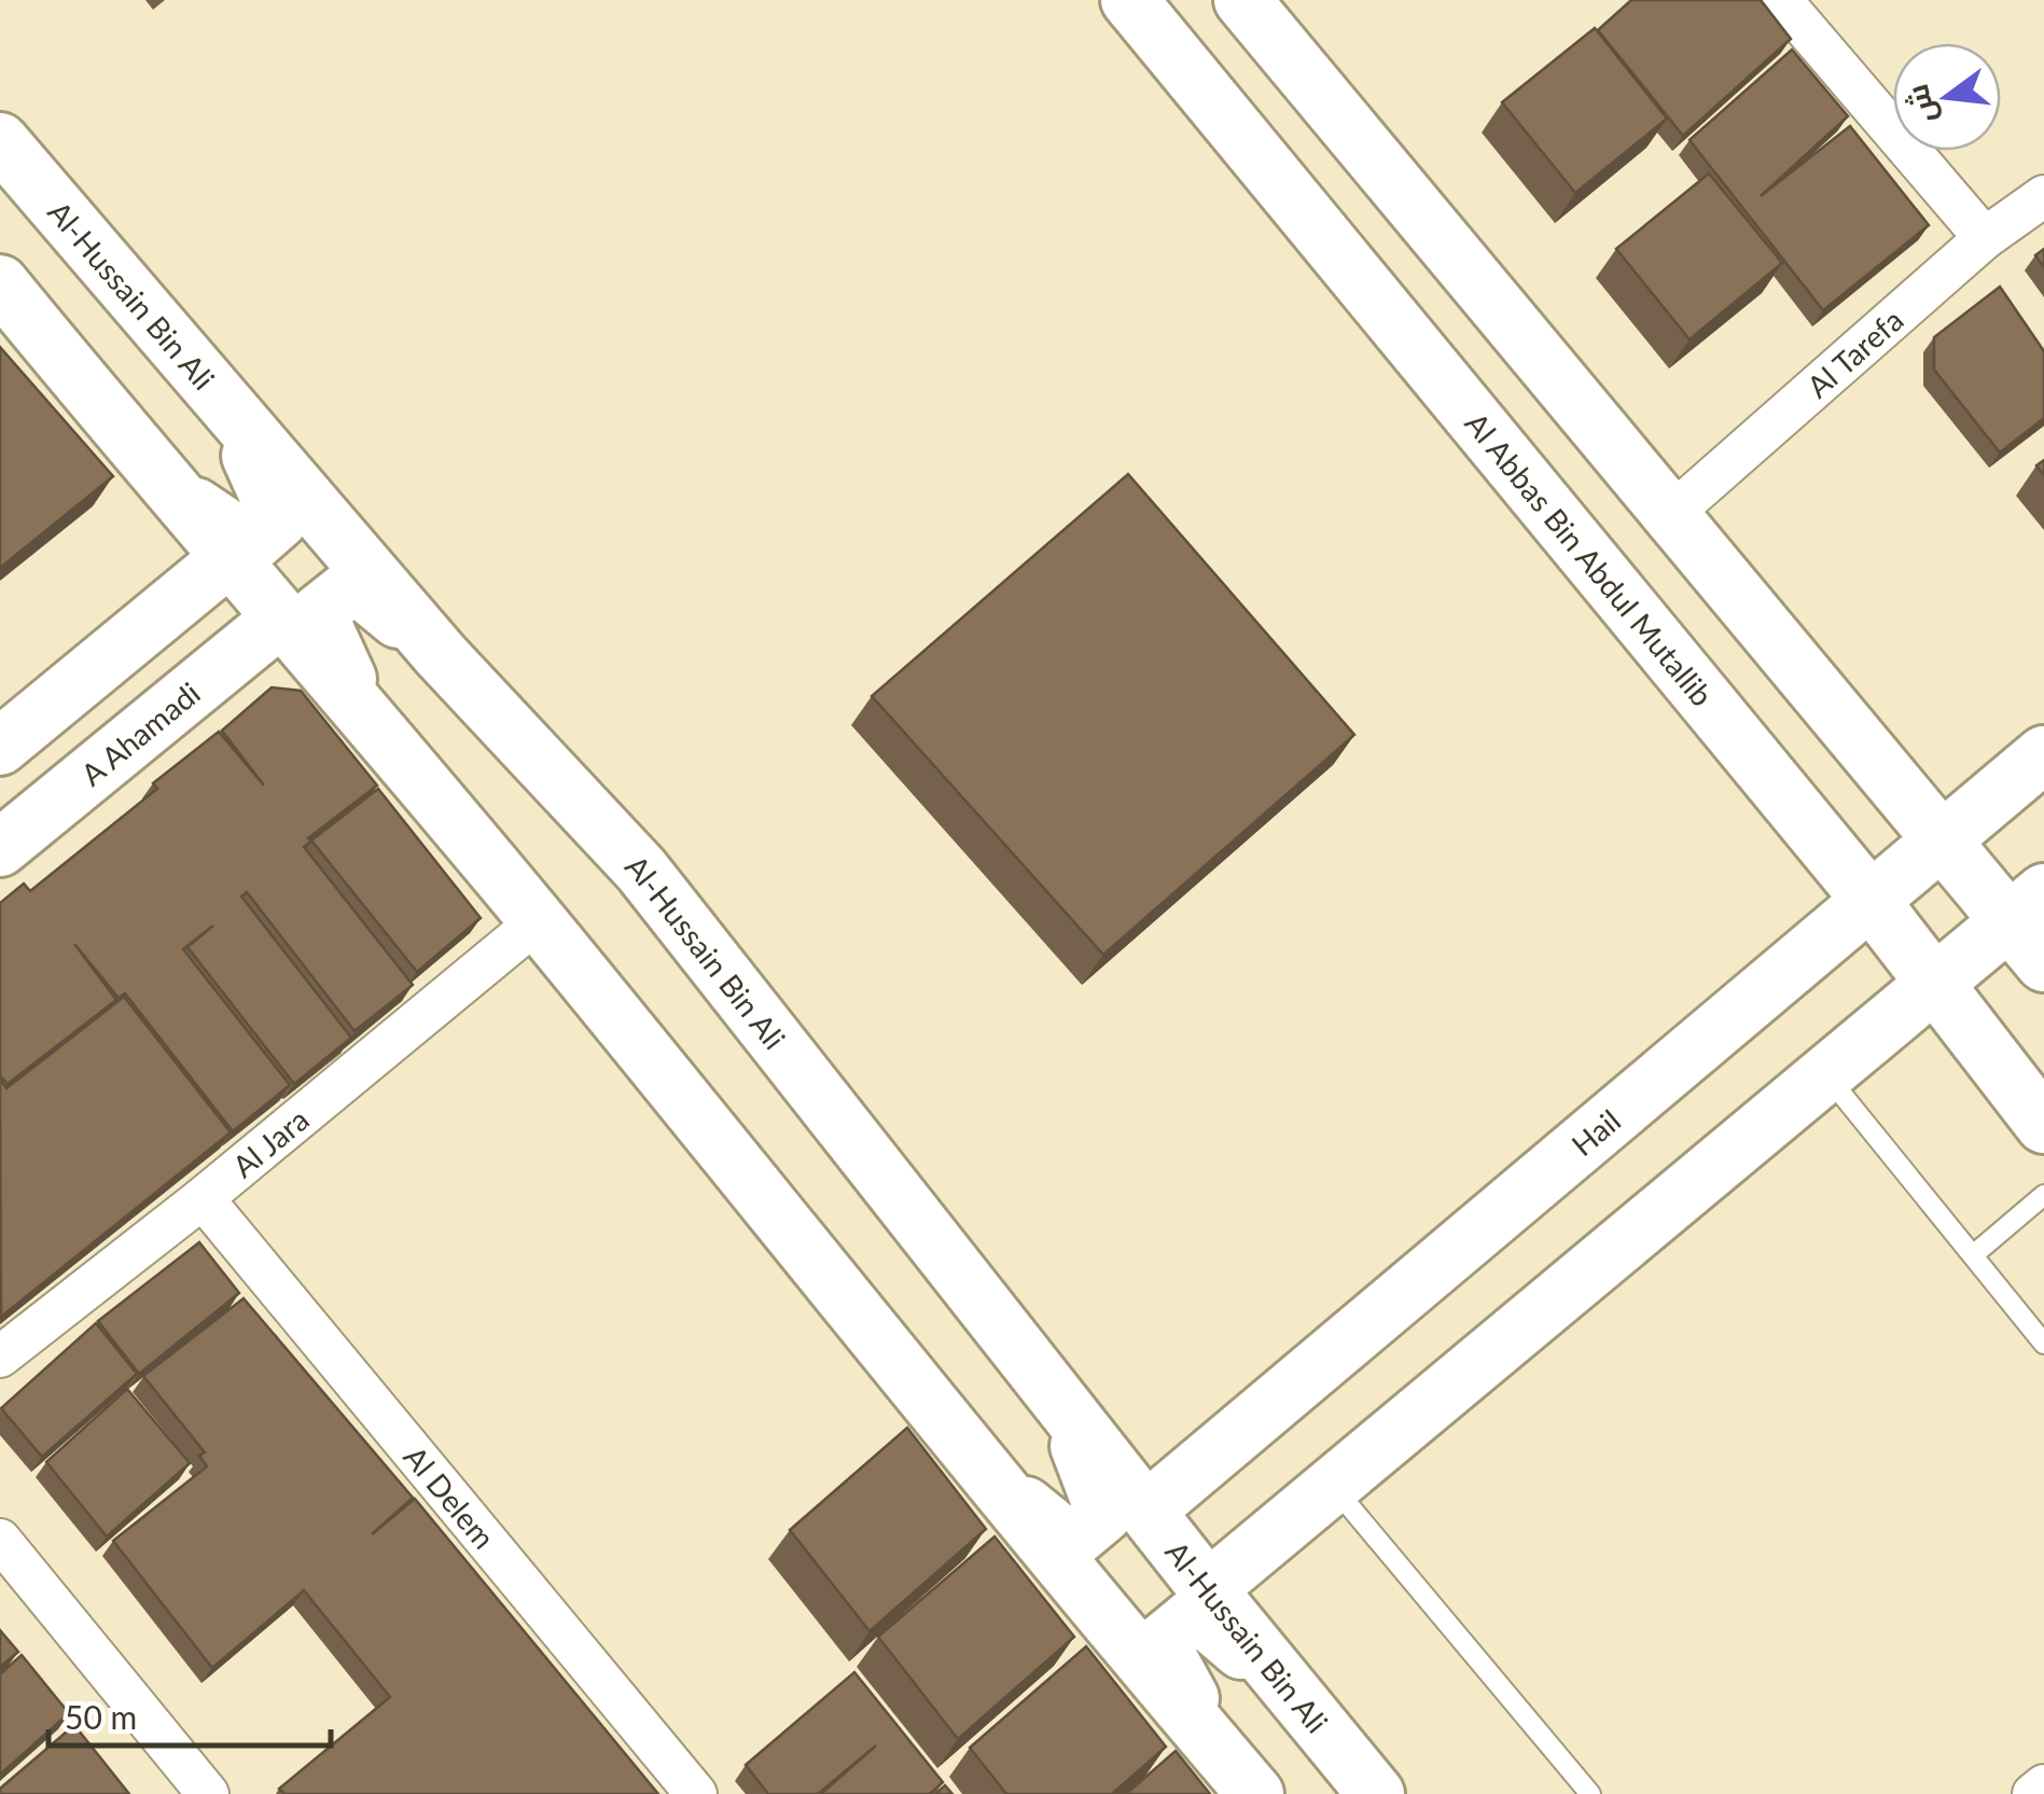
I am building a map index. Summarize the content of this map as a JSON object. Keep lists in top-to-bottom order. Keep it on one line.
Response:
{"streets":{"street":["Al-Hussain Bin Ali","Al Tarefa","Al Abbas Bin Abdul Mutallib","A Ahamadi","Hail","Al Jara","Al Delem"]},"crossings":[["Al-Hussain Bin Ali","Hail"],["Al Abbas Bin Abdul Mutallib","Hail"],["Al Jara","Al Delem"]],"scale_bar":"50 m","north":"left"}
